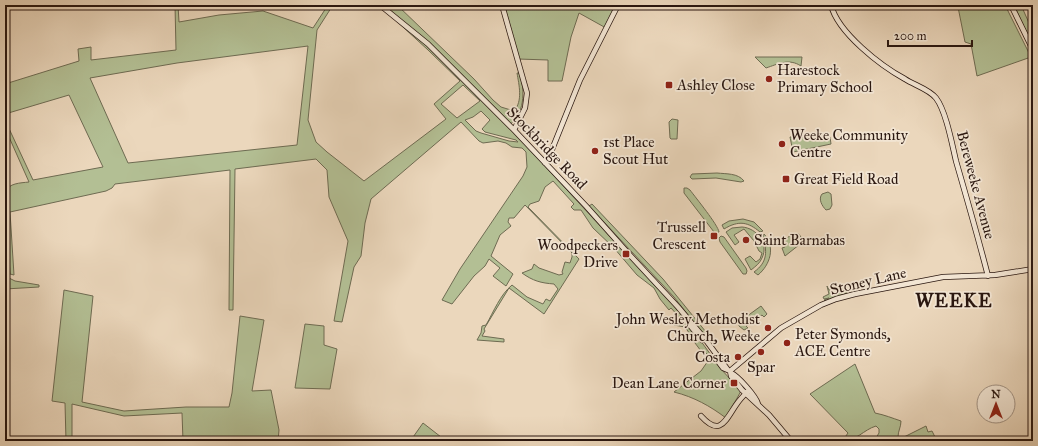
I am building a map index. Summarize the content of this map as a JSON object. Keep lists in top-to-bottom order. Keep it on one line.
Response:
{"streets":{"street":["Stockbridge Road","Bereweeke Avenue","Stoney Lane"]},"crossings":[["Stockbridge Road","Stoney Lane"],["Bereweeke Avenue","Stoney Lane"]],"districts":["WEEKE"],"places":{"other":["Harestock Primary School","Weeke Community Centre","1st Place Scout Hut","Saint Barnabas","John Wesley Methodist Church, Weeke","Peter Symonds, ACE Centre","Spar","Costa"],"transit":["Ashley Close","Great Field Road","Trussell Crescent","Woodpeckers Drive","Dean Lane Corner"]},"scale_bar":"200 m","north":"top"}
